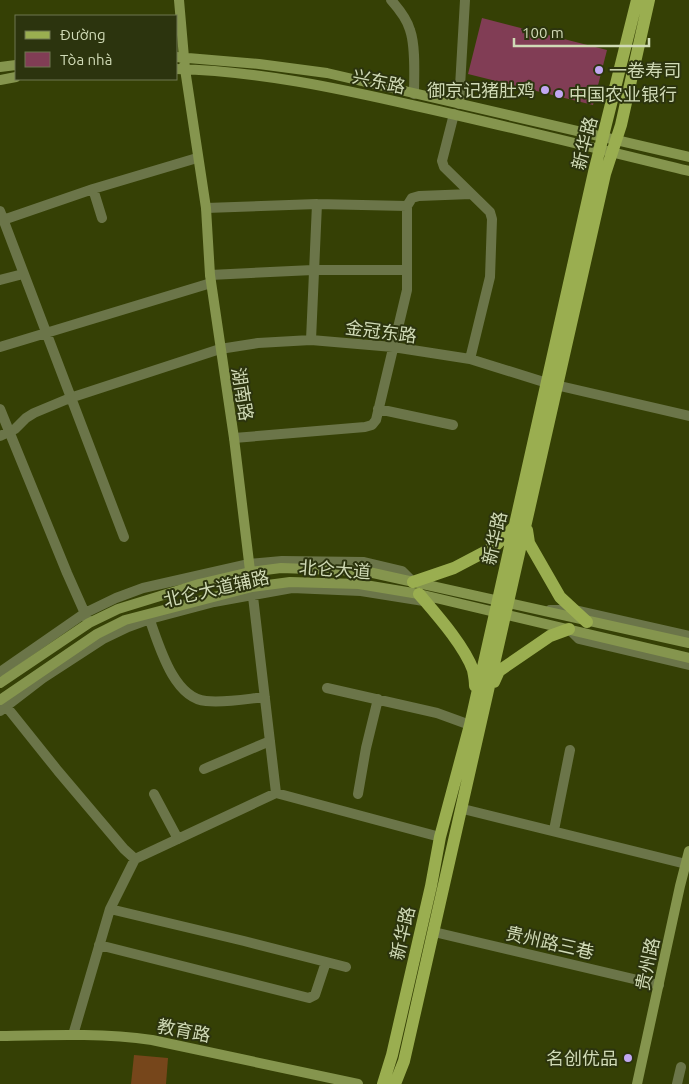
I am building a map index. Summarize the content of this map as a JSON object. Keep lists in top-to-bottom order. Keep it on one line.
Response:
{"streets":{"main road":["兴东路","新华路","湖南路","北仑大道","贵州路","教育路"],"street":["金冠东路","贵州路三巷"]},"crossings":[["兴东路","新华路"],["兴东路","湖南路"],["新华路","金冠东路"],["新华路","北仑大道"],["新华路","贵州路三巷"],["金冠东路","湖南路"],["湖南路","北仑大道"],["贵州路三巷","贵州路"]],"places":["一卷寿司","御京记猪肚鸡","中国农业银行","名创优品"],"legend":["Đường","Tòa nhà"],"scale_bar":"100 m"}
